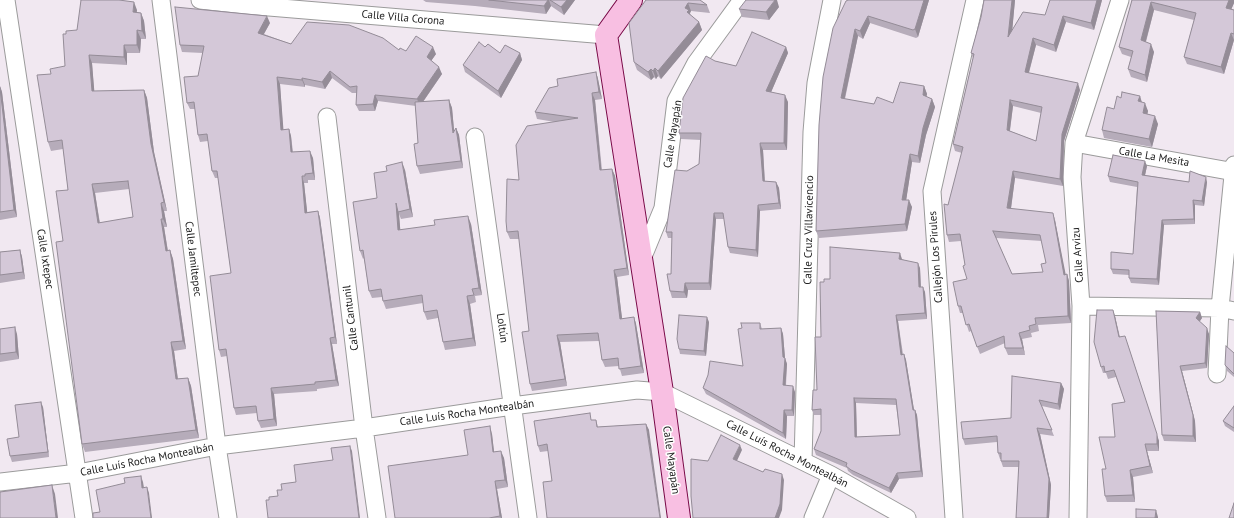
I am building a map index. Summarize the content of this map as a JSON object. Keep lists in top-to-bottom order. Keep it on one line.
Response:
{"streets":{"street":["Calle Villa Corona","Calle Mayapán","Calle La Mesita","Calle Cruz Villavicencio","Calle Arvizu","Callejón Los Pirules","Calle Ixtepec","Calle Jamiltepec","Calle Cantunil","Loltún","Calle Luís Rocha Montealbán"]},"crossings":[["Calle Villa Corona","Calle Mayapán"],["Calle Mayapán","Calle Luís Rocha Montealbán"],["Calle La Mesita","Calle Arvizu"],["Calle Cruz Villavicencio","Calle Luís Rocha Montealbán"],["Calle Ixtepec","Calle Luís Rocha Montealbán"],["Calle Jamiltepec","Calle Luís Rocha Montealbán"],["Calle Cantunil","Calle Luís Rocha Montealbán"],["Loltún","Calle Luís Rocha Montealbán"]]}
